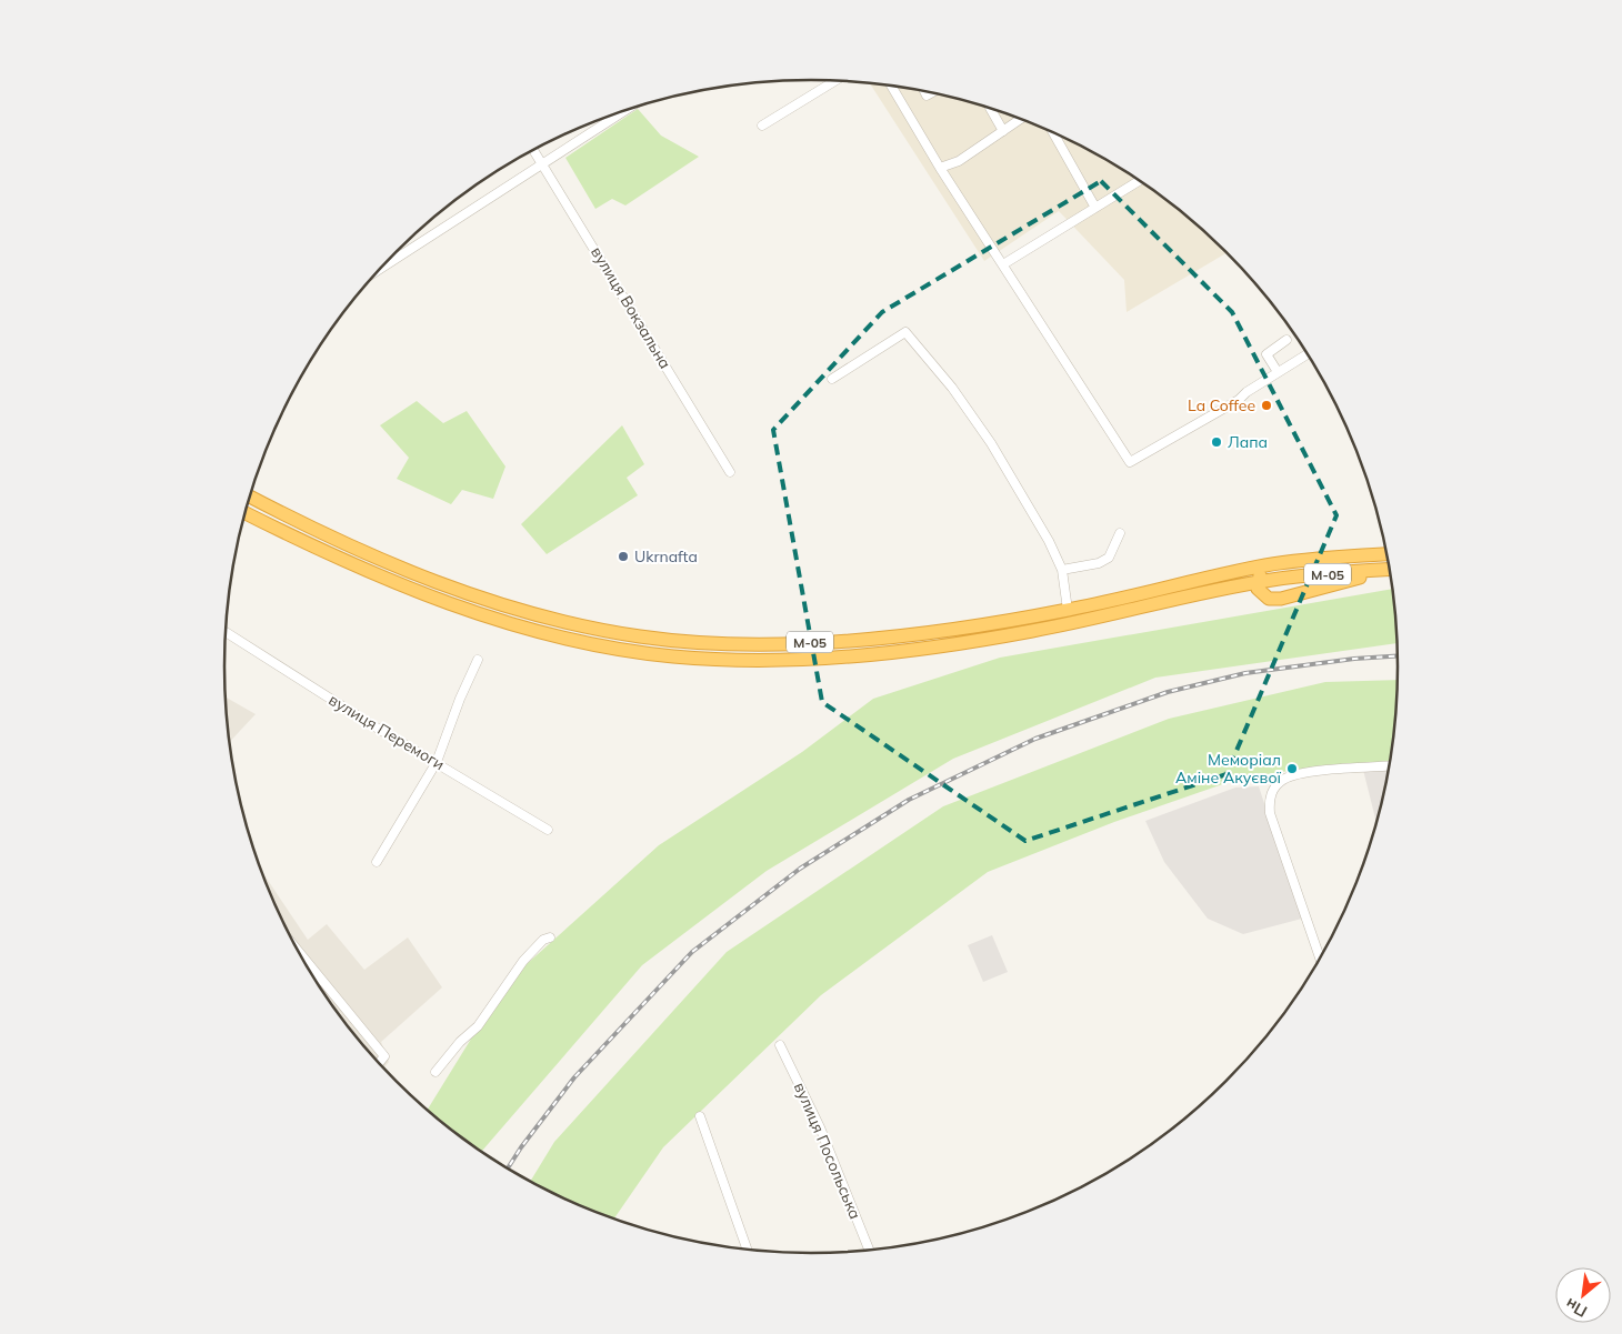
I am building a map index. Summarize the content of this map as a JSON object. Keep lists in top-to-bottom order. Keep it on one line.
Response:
{"streets":{"highway":["М-05"],"street":["вулиця Вокзальна","вулиця Перемоги","вулиця Посольська"]},"places":["La Coffee","Лапа","Ukrnafta","Меморіал Аміне Акуєвої"],"north":"bottom left"}
